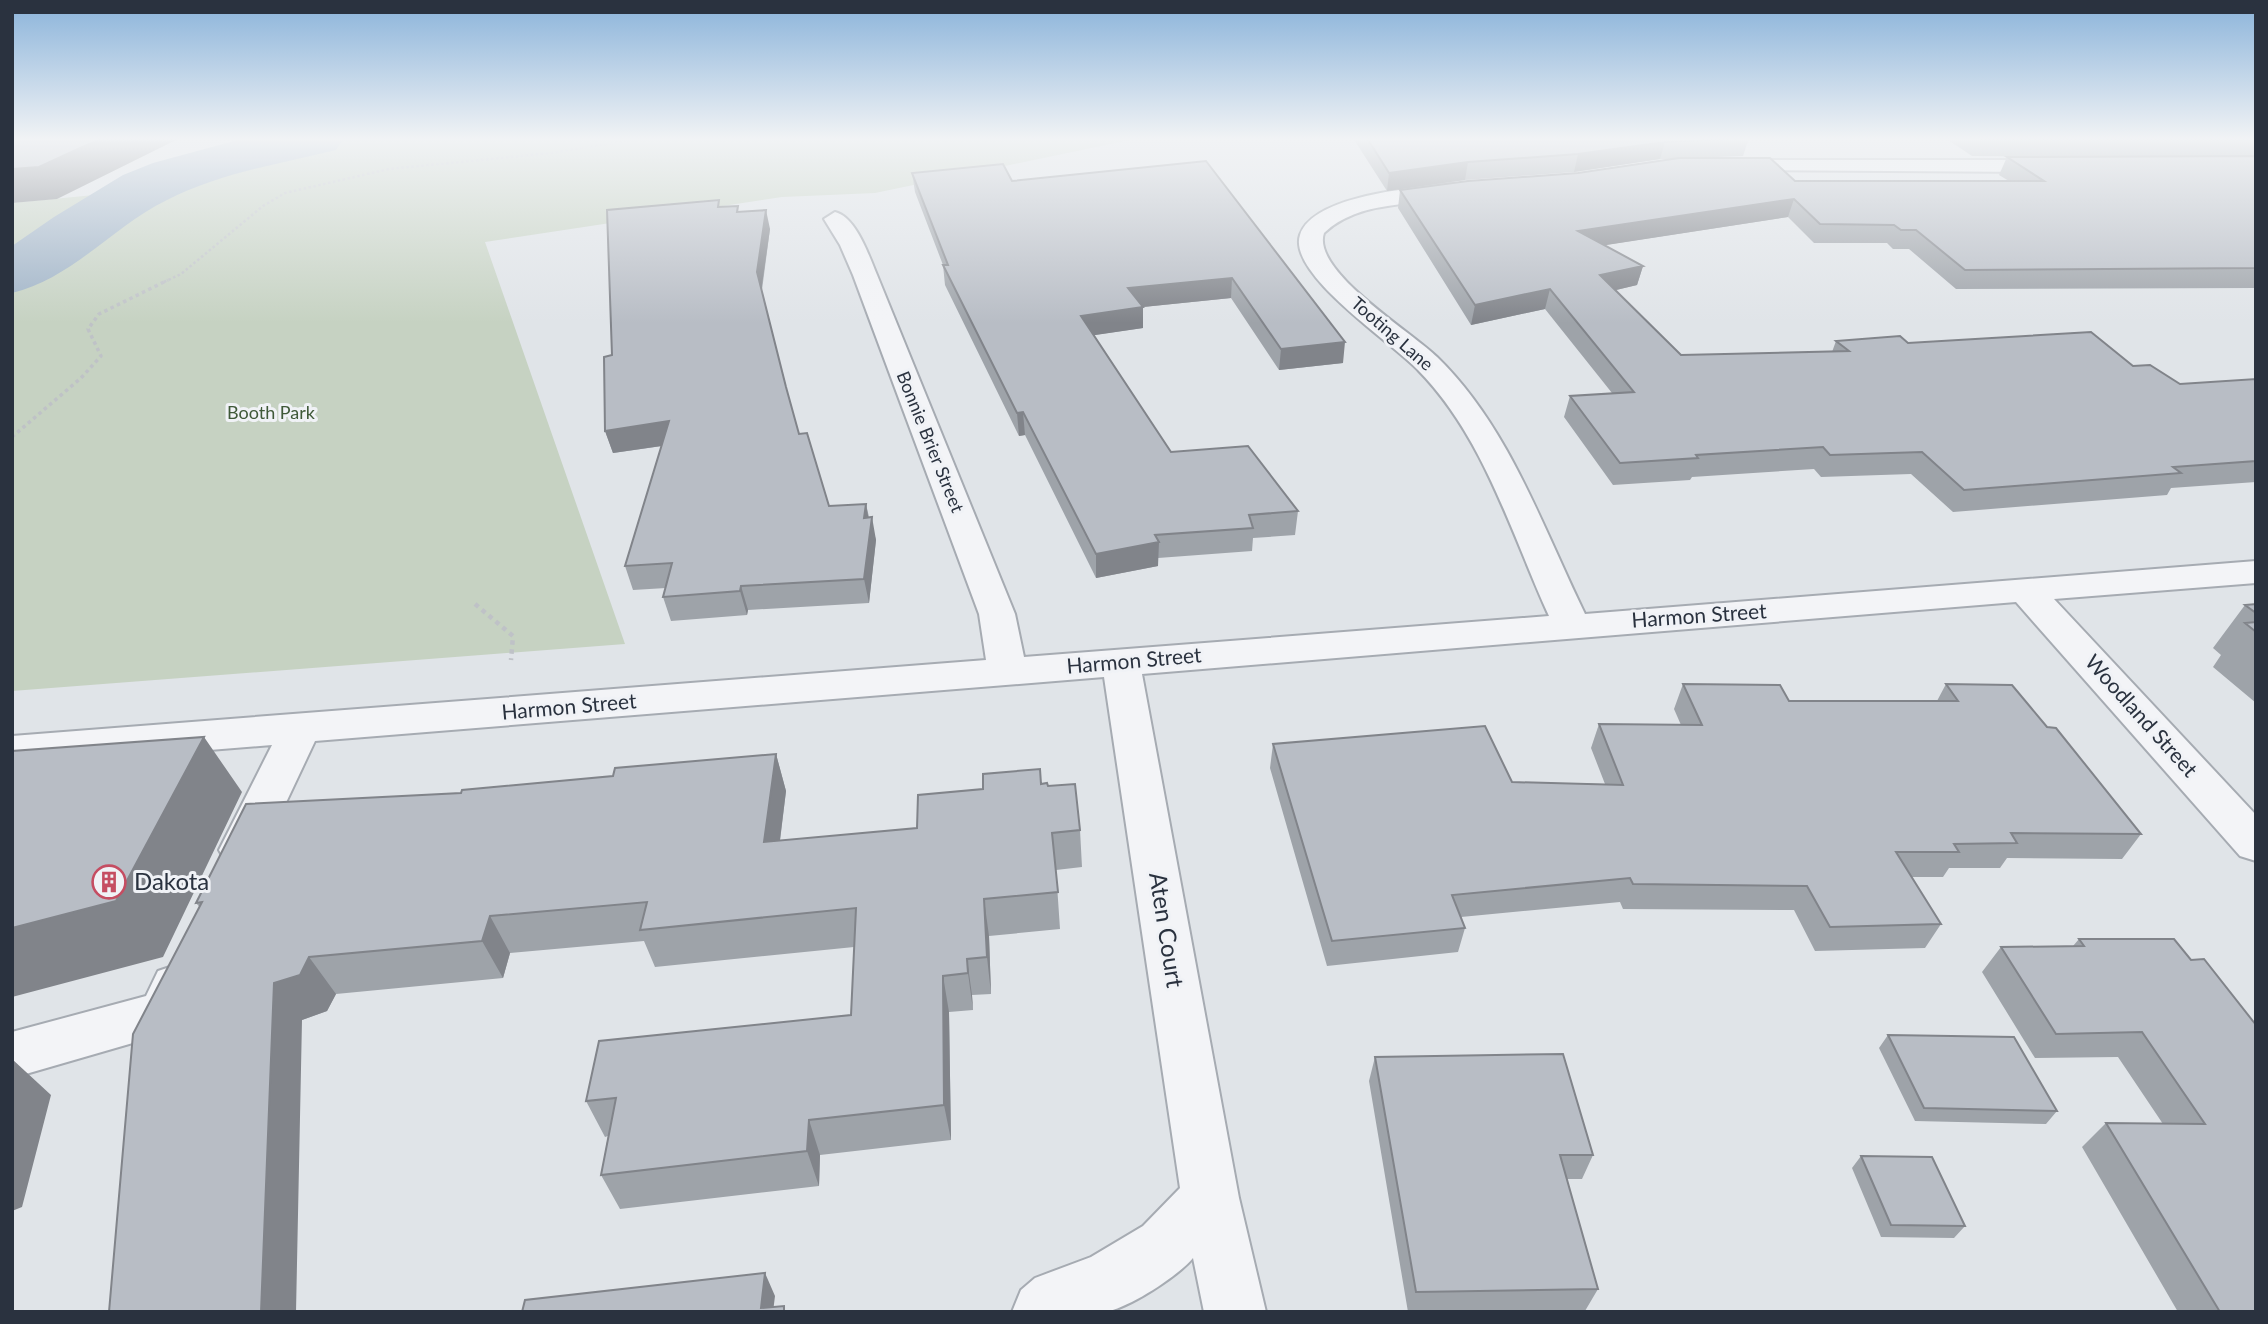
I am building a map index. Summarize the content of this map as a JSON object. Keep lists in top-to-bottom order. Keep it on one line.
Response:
{"streets":{"street":["Tooting Lane","Bonnie Brier Street","Harmon Street","Woodland Street","Aten Court"]},"crossings":[["Tooting Lane","Harmon Street"],["Bonnie Brier Street","Harmon Street"],["Harmon Street","Woodland Street"],["Harmon Street","Aten Court"]],"parks":["Booth Park"],"places":{"building":["Dakota"]}}
